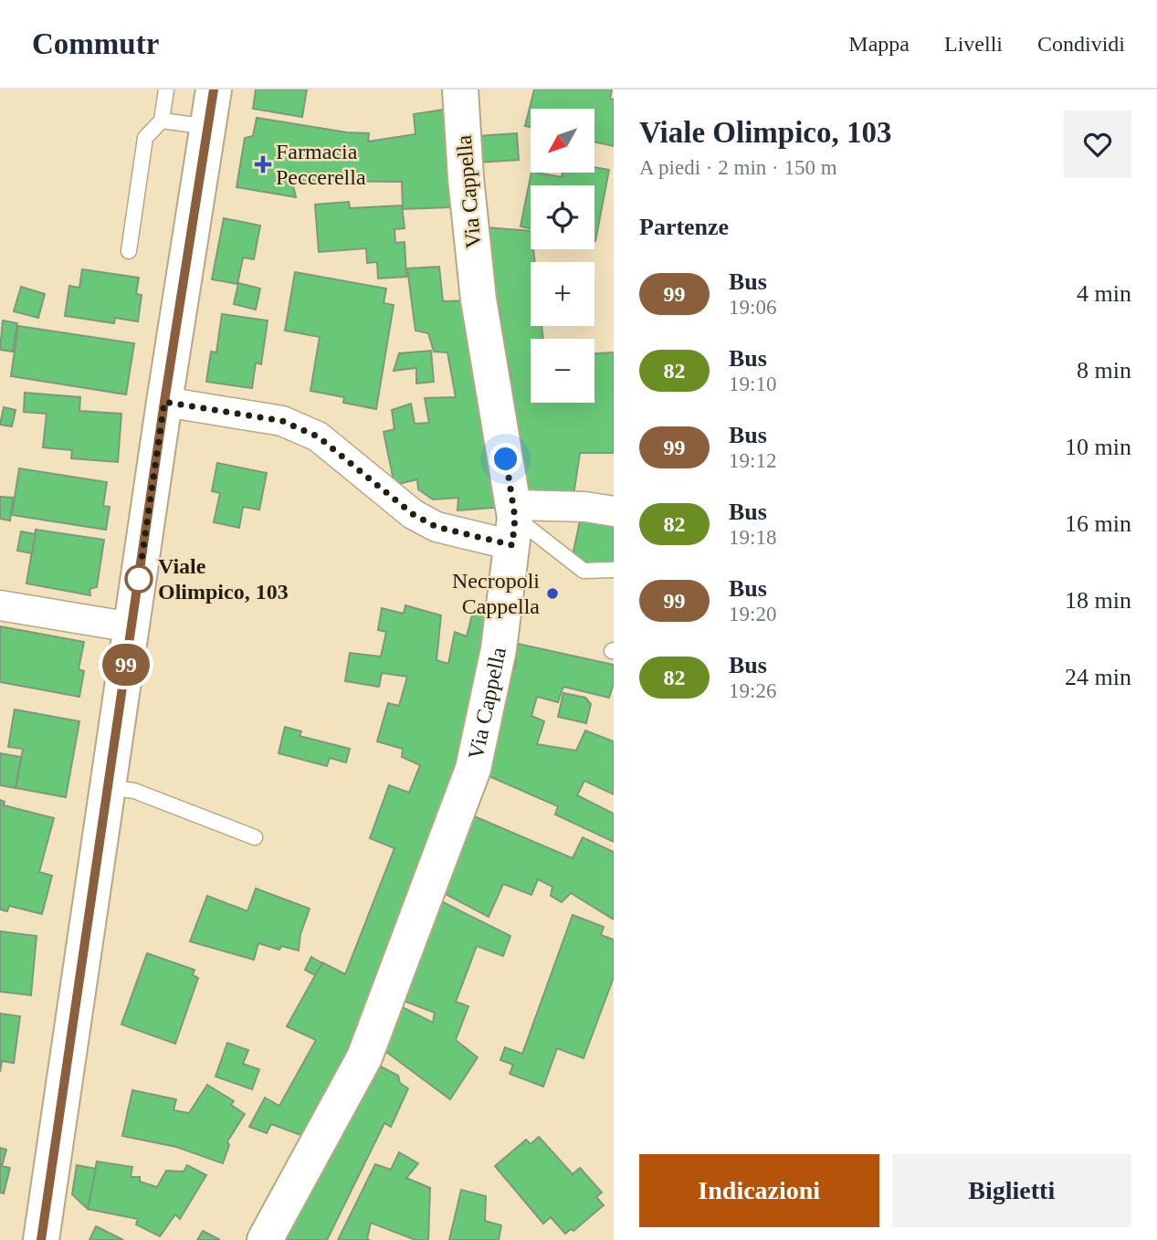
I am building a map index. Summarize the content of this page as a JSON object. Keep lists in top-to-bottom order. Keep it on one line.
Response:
{"streets":{"street":["Via Cappella"]},"places":{"health":["Farmacia Peccerella"],"other":["Viale Olimpico, 103","Necropoli Cappella"]},"lines":["bus line 99"],"north":"bottom left","page":{"header":"Commutr","nav":["Mappa","Livelli","Condividi"],"on_map":"99","heading":[["Viale Olimpico, 103","A piedi · 2 min · 150 m"],"Partenze"],"map_buttons":["+","−"],"list":[{"mark":"99","name":"Bus","note":"19:06","value":"4 min"},{"mark":"82","name":"Bus","note":"19:10","value":"8 min"},{"mark":"99","name":"Bus","note":"19:12","value":"10 min"},{"mark":"82","name":"Bus","note":"19:18","value":"16 min"},{"mark":"99","name":"Bus","note":"19:20","value":"18 min"},{"mark":"82","name":"Bus","note":"19:26","value":"24 min"}],"buttons":["Indicazioni","Biglietti"]}}
